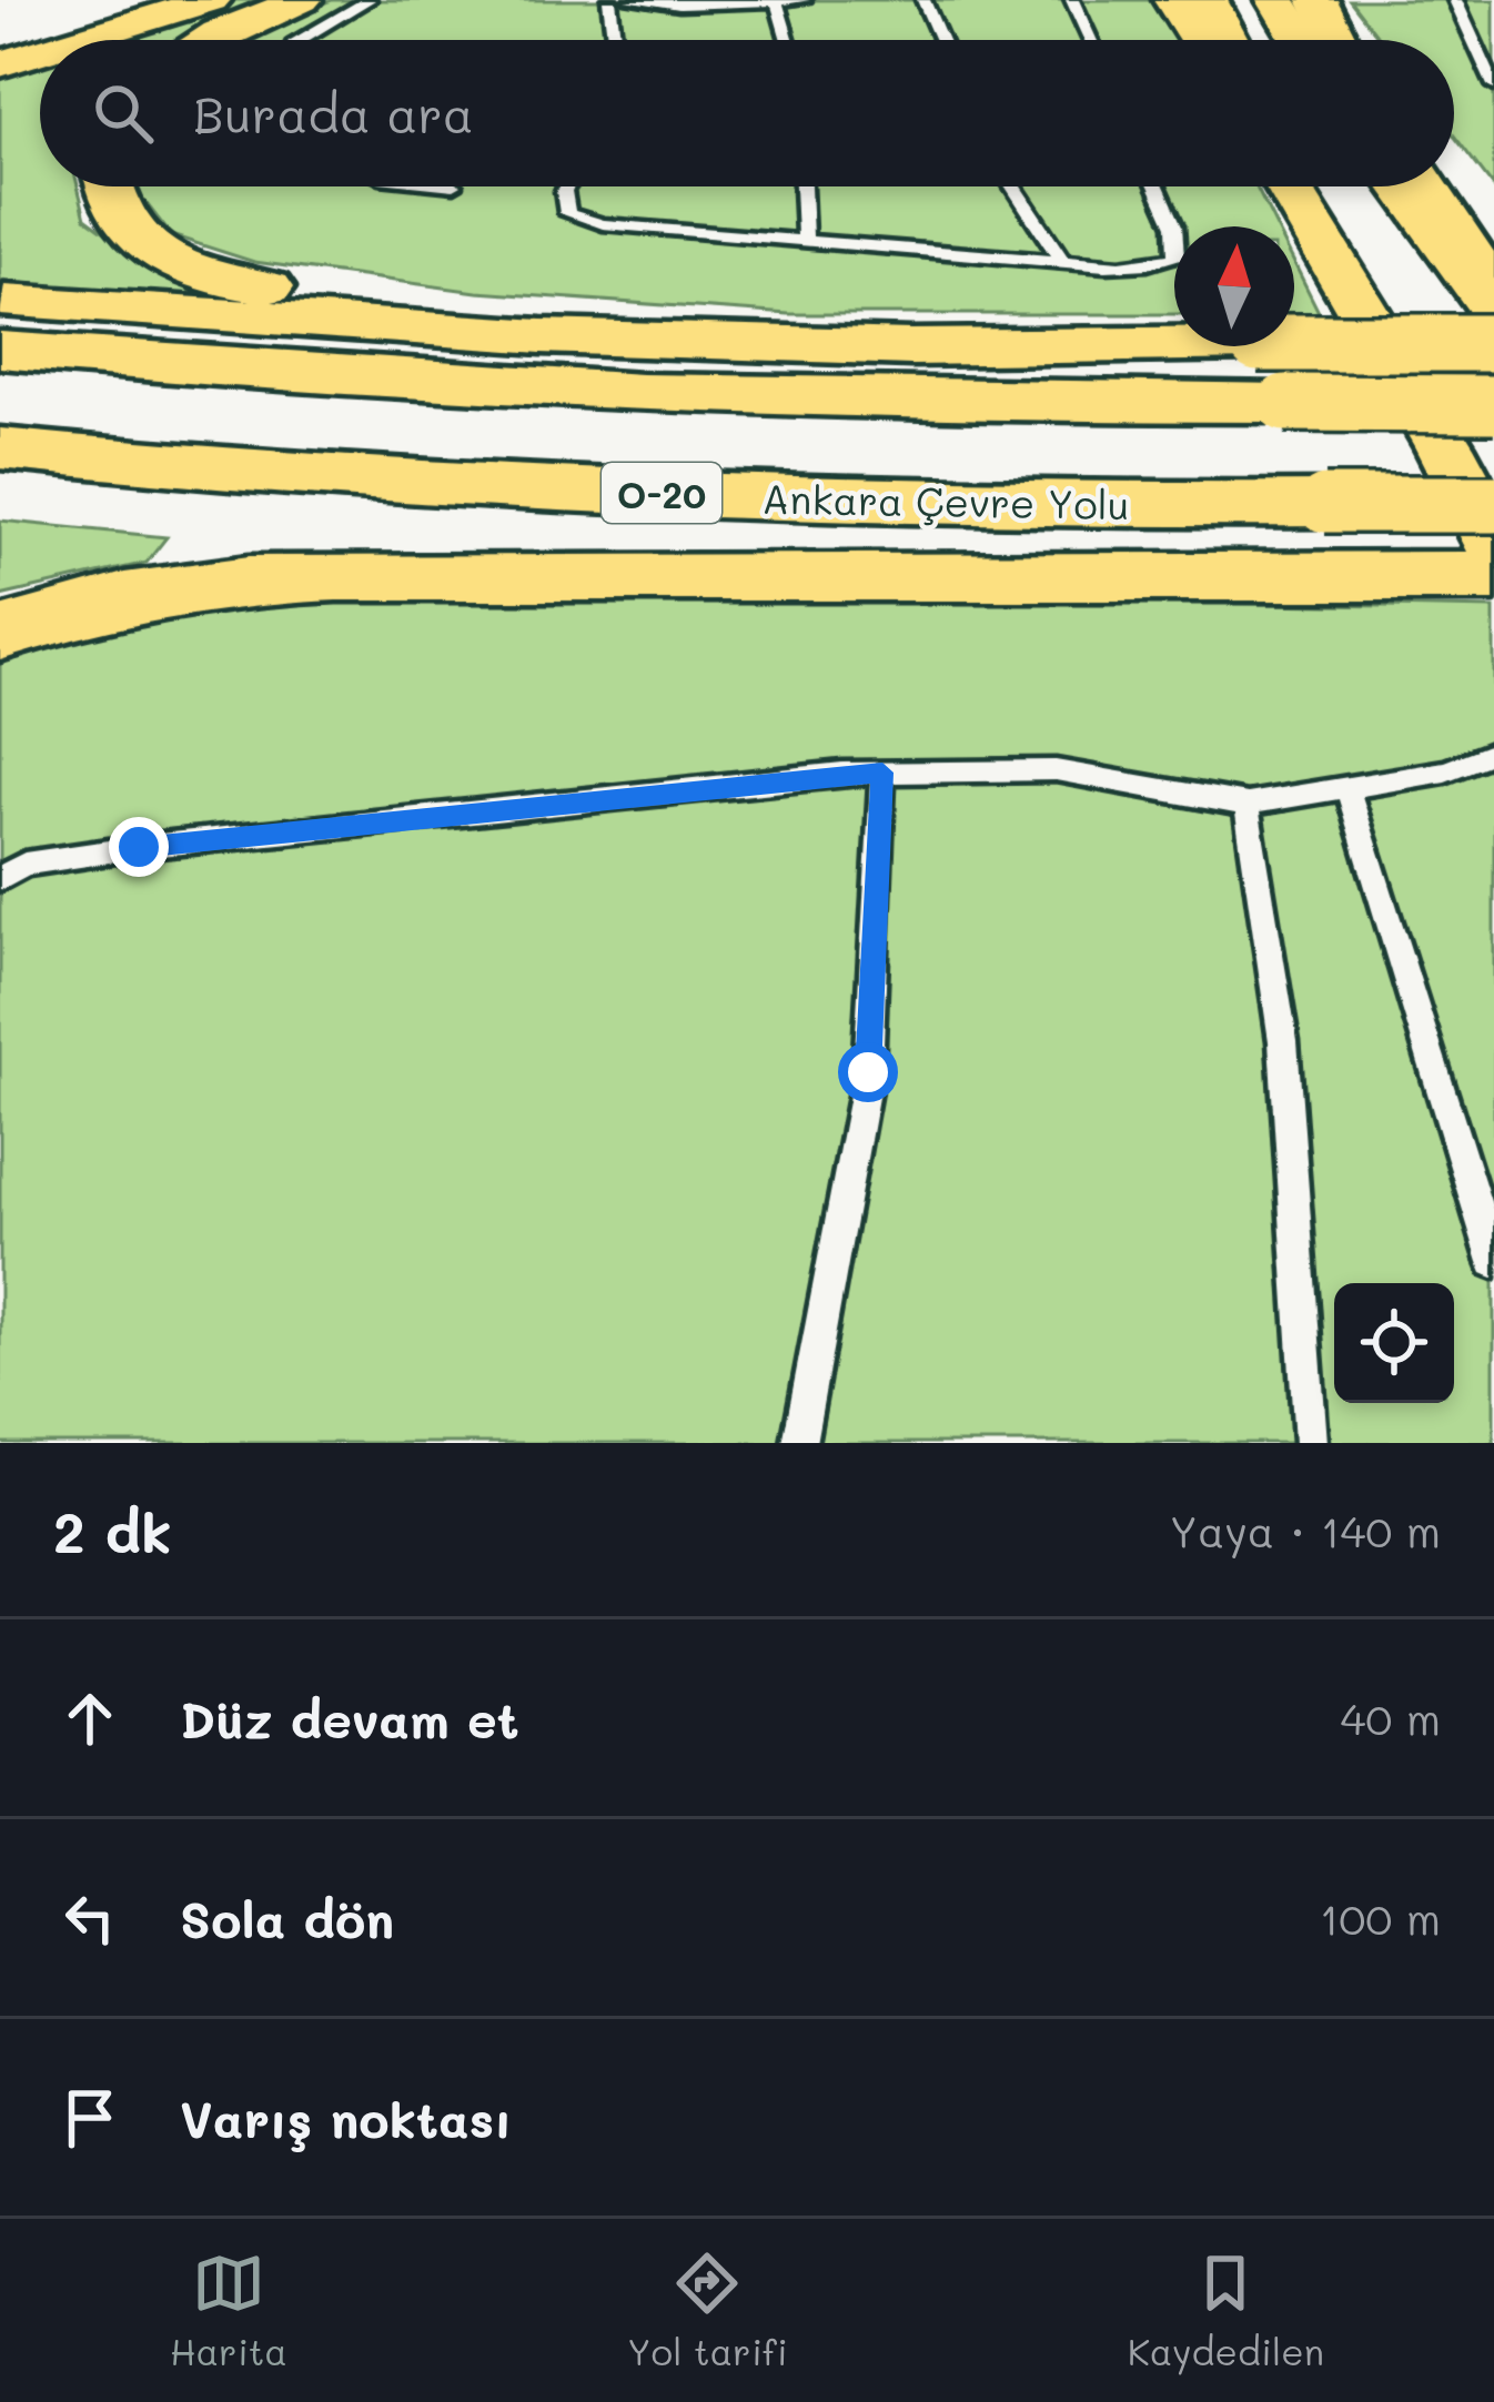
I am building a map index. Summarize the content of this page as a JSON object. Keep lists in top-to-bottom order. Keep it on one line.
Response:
{"streets":{"main road":["O-20","Ankara Çevre Yolu"]},"north":"top","page":{"search":"Burada ara","heading":["2 dk","Yaya · 140 m"],"list":[["Düz devam et","40 m"],["Sola dön","100 m"],"Varış noktası"],"nav":["Harita","Yol tarifi","Kaydedilen"]}}
